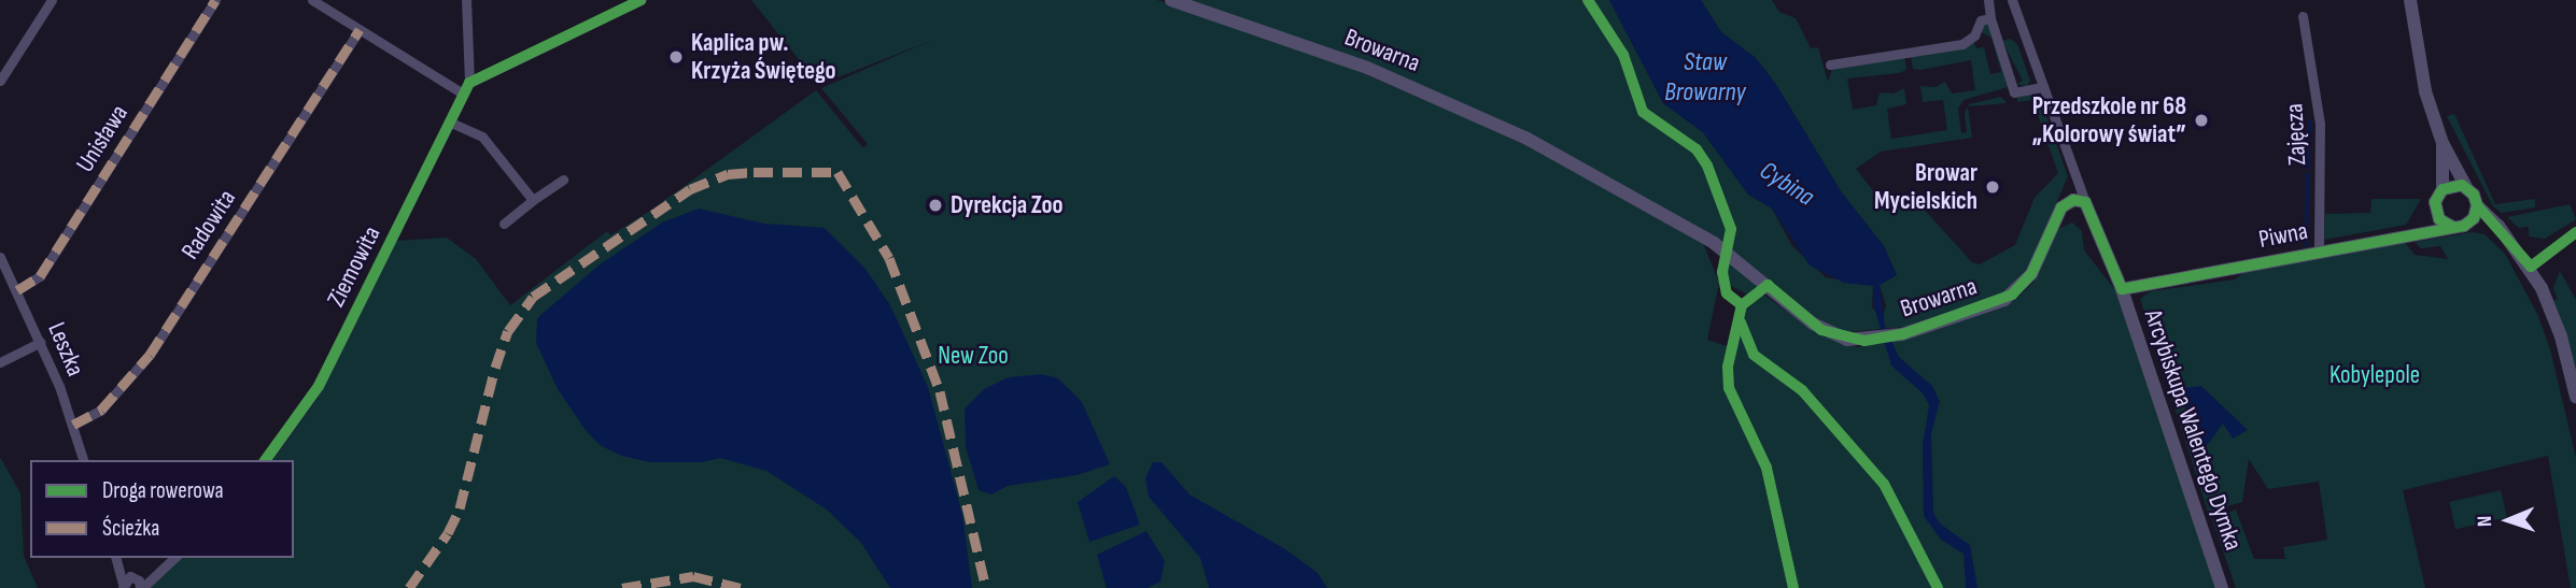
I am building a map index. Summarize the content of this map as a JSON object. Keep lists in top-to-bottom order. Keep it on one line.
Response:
{"streets":{"street":["Browarna","Zajęcza","Unisława","Radowita","Piwna","Ziemowita","Leszka","Arcybiskupa Walentego Dymka"]},"crossings":[["Browarna","Arcybiskupa Walentego Dymka"],["Zajęcza","Piwna"],["Unisława","Leszka"],["Radowita","Leszka"],["Piwna","Arcybiskupa Walentego Dymka"]],"water":["Staw Browarny","Cybina"],"parks":["New Zoo","Kobylepole"],"places":["Kaplica pw. Krzyża Świętego","Przedszkole nr 68 „Kolorowy świat”","Browar Mycielskich","Dyrekcja Zoo"],"legend":["Droga rowerowa","Ścieżka"],"north":"left"}
